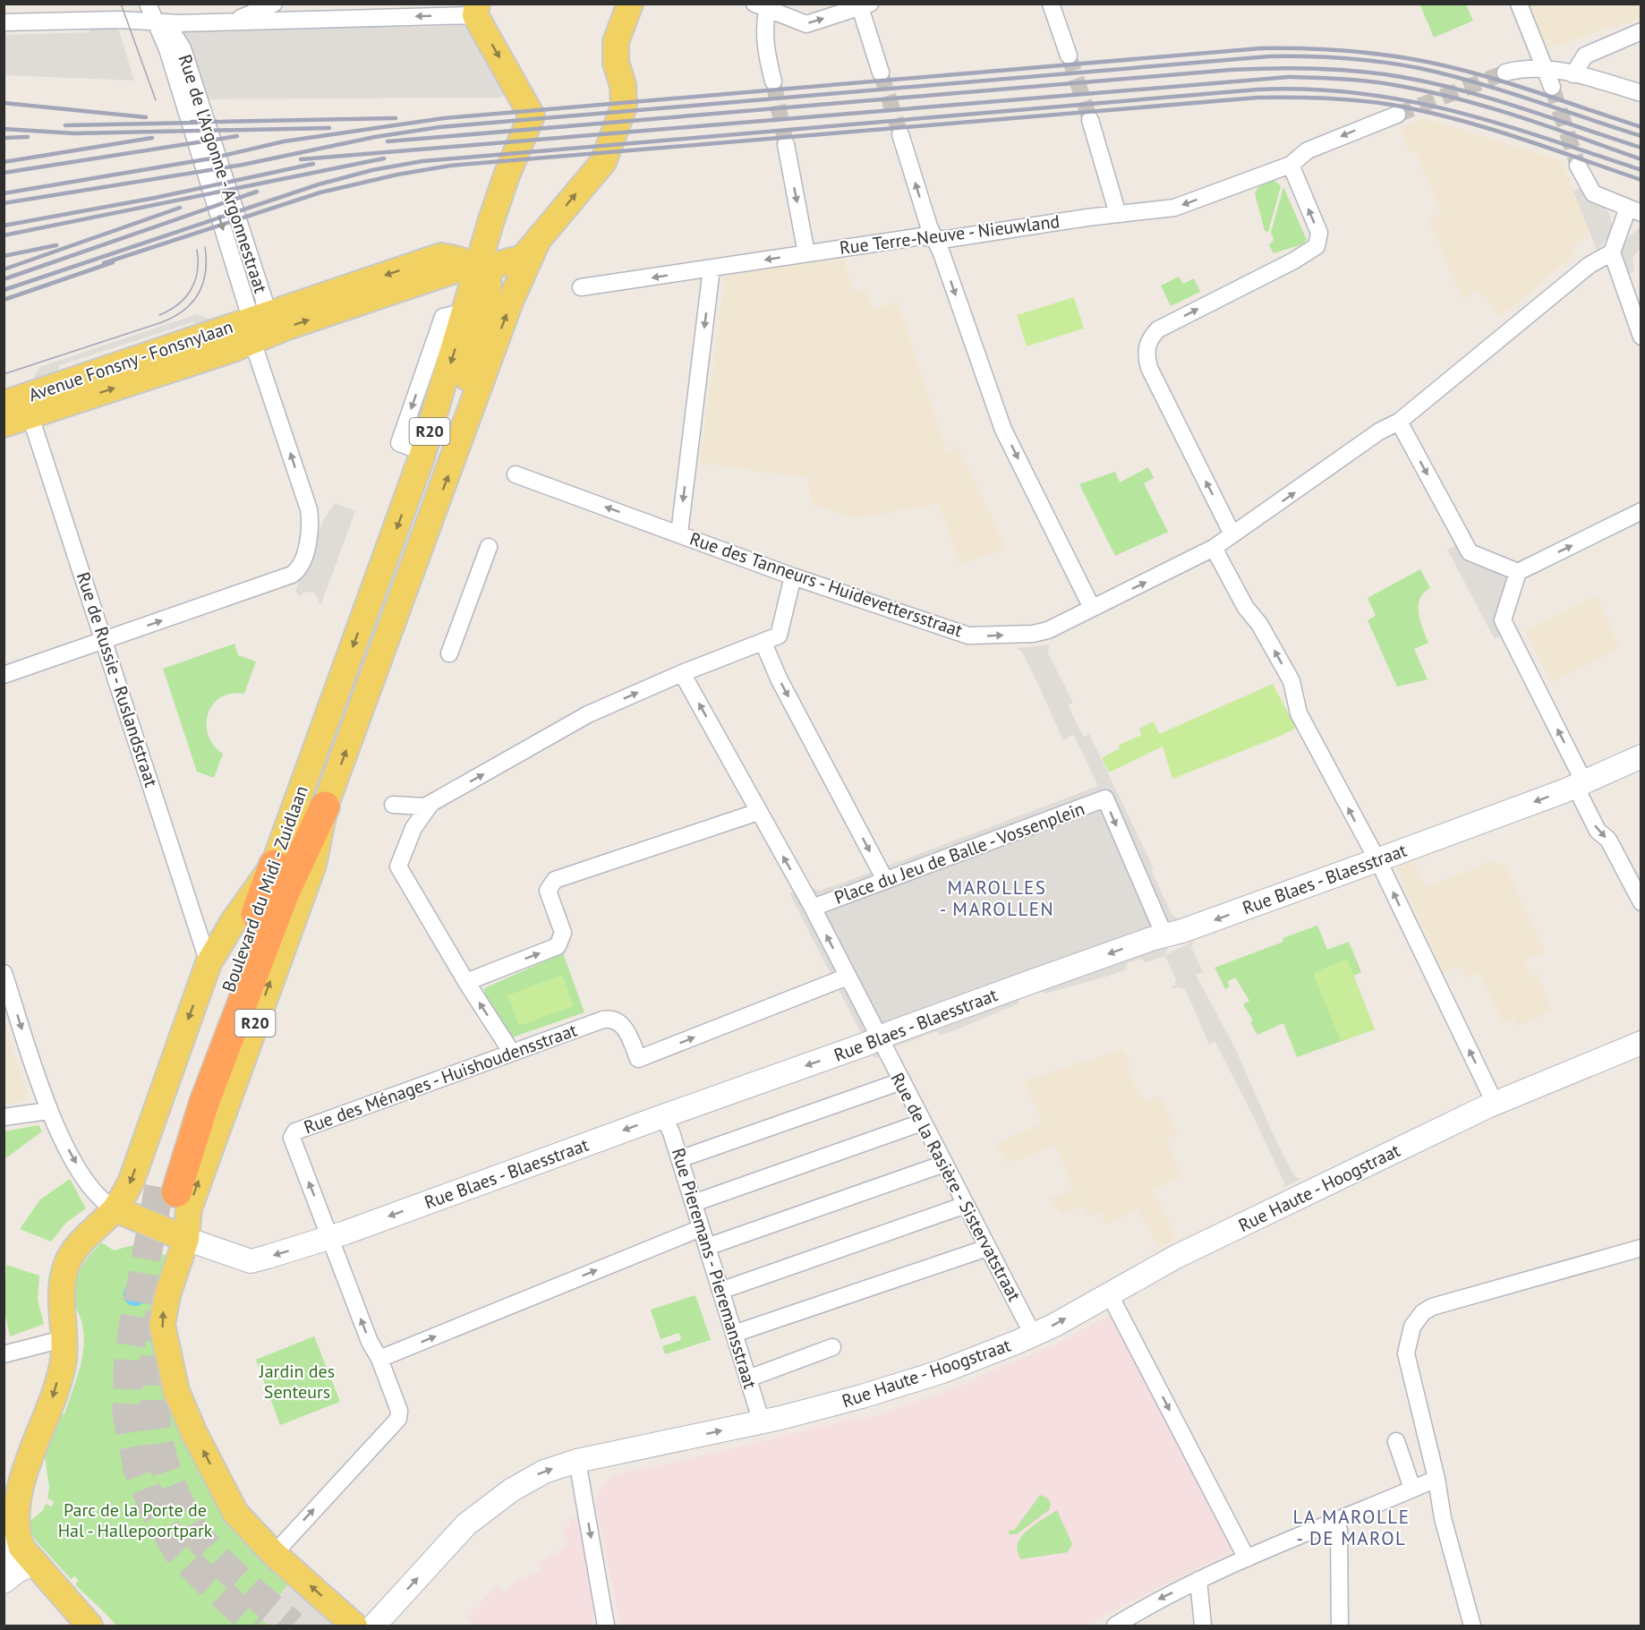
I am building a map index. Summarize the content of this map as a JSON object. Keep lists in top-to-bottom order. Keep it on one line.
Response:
{"streets":{"highway":["R20","Boulevard du Midi - Zuidlaan"],"main road":["Avenue Fonsny - Fonsnylaan"],"street":["Rue de l'Argonne - Argonnestraat","Rue Terre-Neuve - Nieuwland","Rue des Tanneurs - Huidevettersstraat","Rue de Russie - Ruslandstraat","Place du Jeu de Balle - Vossenplein","Rue Blaes - Blaesstraat","Rue des Ménages - Huishoudensstraat","Rue de la Rasière - Sistervatstraat","Rue Haute - Hoogstraat","Rue Pieremans - Pieremansstraat"]},"crossings":[["Rue de l'Argonne - Argonnestraat","Avenue Fonsny - Fonsnylaan"],["Rue de l'Argonne - Argonnestraat","Rue de Russie - Ruslandstraat"],["Avenue Fonsny - Fonsnylaan","Rue de Russie - Ruslandstraat"],["R20","Boulevard du Midi - Zuidlaan"],["Place du Jeu de Balle - Vossenplein","Rue Blaes - Blaesstraat"],["Place du Jeu de Balle - Vossenplein","Rue des Ménages - Huishoudensstraat"],["Place du Jeu de Balle - Vossenplein","Rue de la Rasière - Sistervatstraat"],["Rue Blaes - Blaesstraat","Boulevard du Midi - Zuidlaan"],["Rue Blaes - Blaesstraat","Rue des Ménages - Huishoudensstraat"],["Rue Blaes - Blaesstraat","Rue de la Rasière - Sistervatstraat"],["Rue Blaes - Blaesstraat","Rue Pieremans - Pieremansstraat"],["Rue de la Rasière - Sistervatstraat","Rue Haute - Hoogstraat"],["Rue Haute - Hoogstraat","Rue Pieremans - Pieremansstraat"]],"one_way":["Rue Terre-Neuve - Nieuwland"],"districts":["MAROLLES - MAROLLEN","LA MAROLLE - DE MAROL"],"parks":["Jardin des Senteurs","Parc de la Porte de Hal - Hallepoortpark"]}
